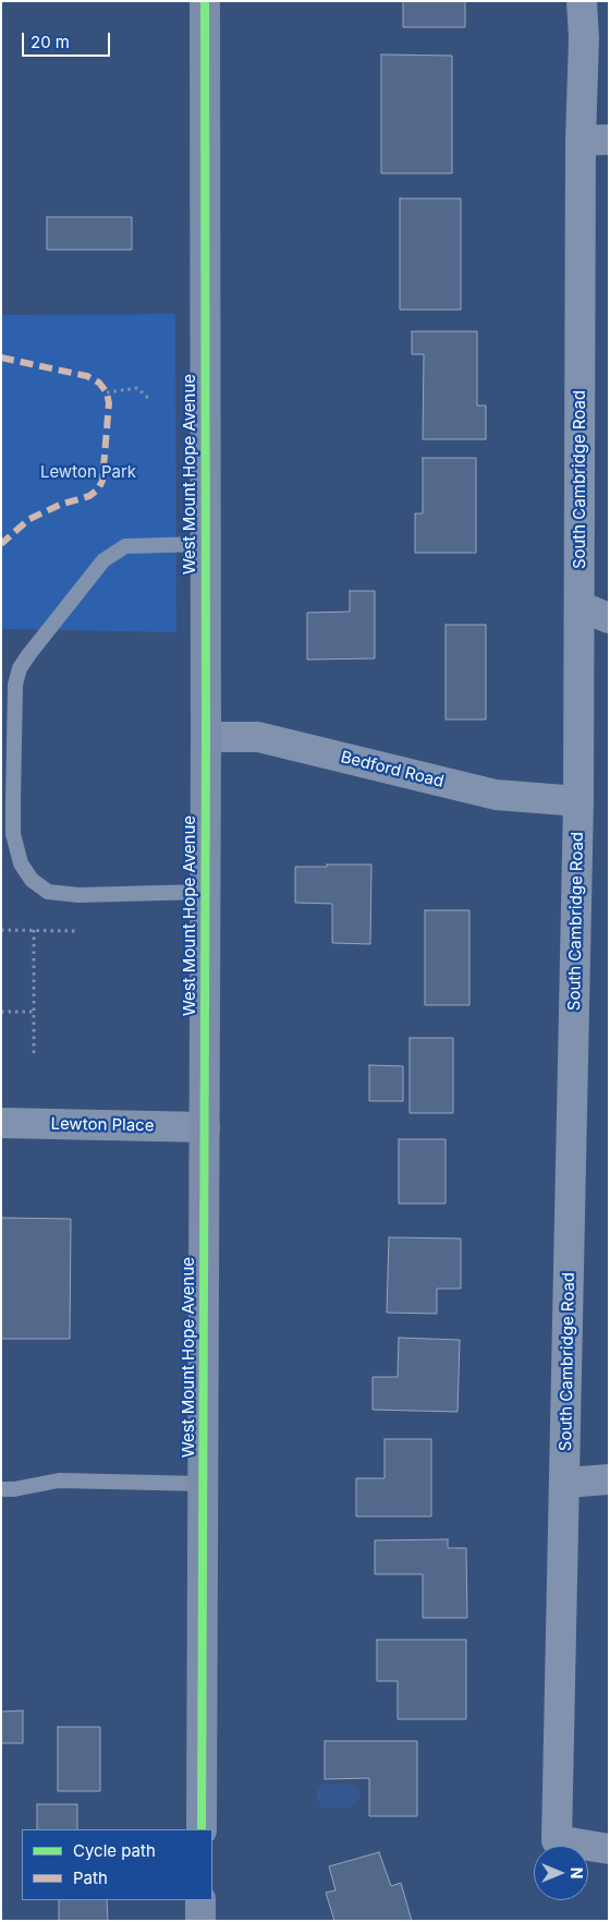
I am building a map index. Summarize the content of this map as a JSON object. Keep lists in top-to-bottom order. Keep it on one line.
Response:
{"streets":{"street":["West Mount Hope Avenue","South Cambridge Road","Bedford Road","Lewton Place"]},"crossings":[["West Mount Hope Avenue","Bedford Road"],["West Mount Hope Avenue","Lewton Place"],["South Cambridge Road","Bedford Road"]],"parks":["Lewton Park"],"legend":["Cycle path","Path"],"scale_bar":"20 m","north":"right"}
